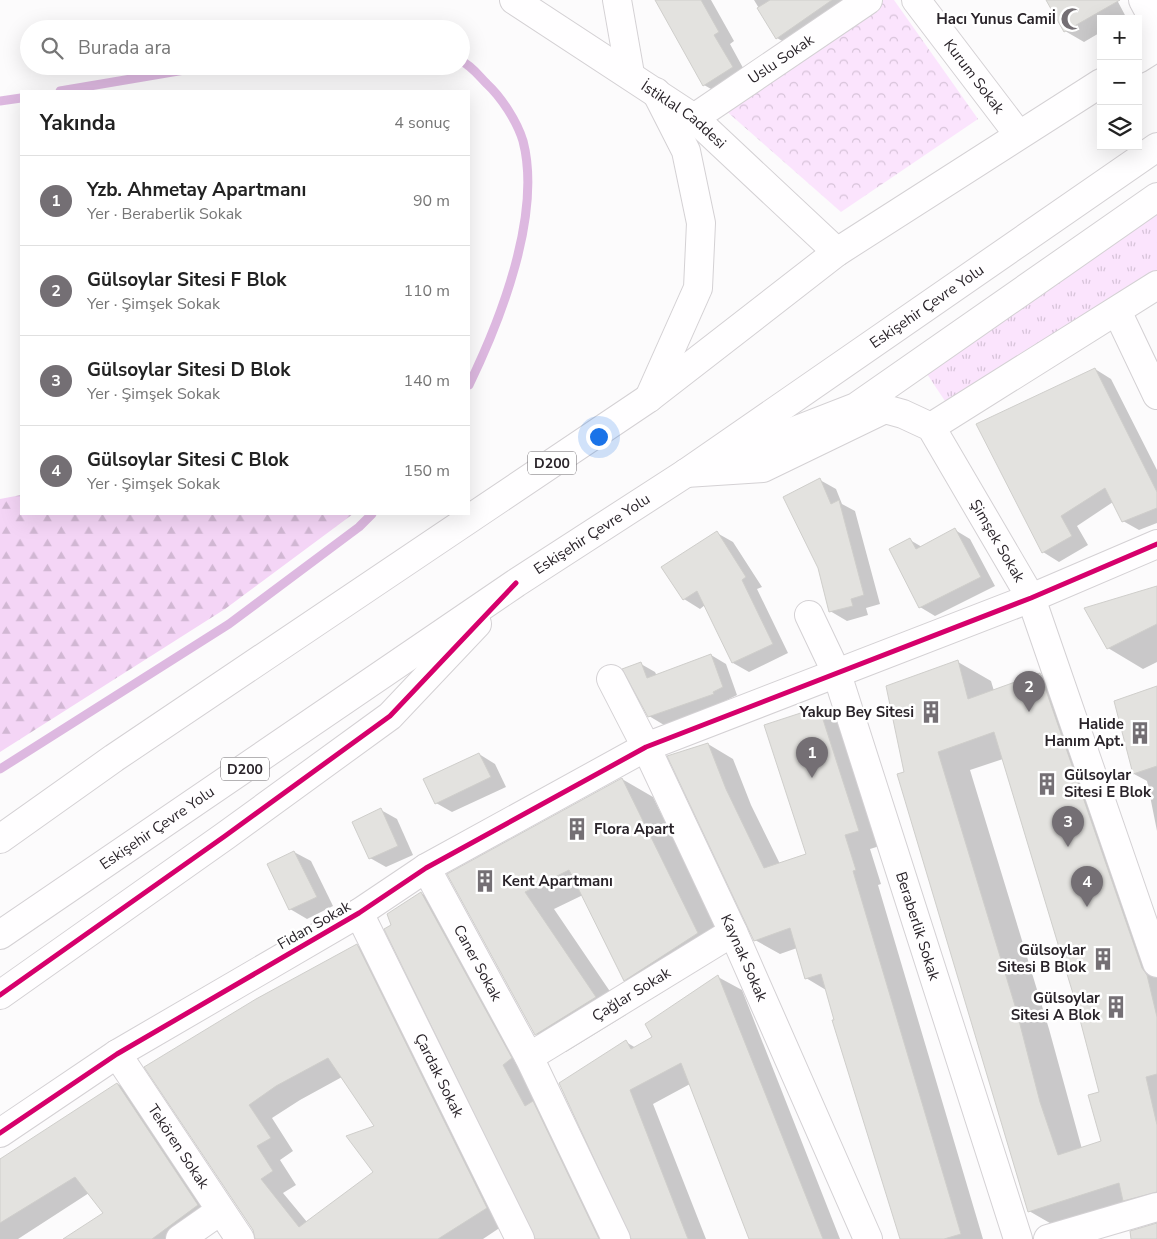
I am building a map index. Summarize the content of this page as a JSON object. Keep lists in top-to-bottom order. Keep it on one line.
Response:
{"streets":{"main road":["Uslu Sokak","Kurum Sokak","İstiklal Caddesi","Eskişehir Çevre Yolu","D200","Şimşek Sokak","Fidan Sokak","Beraberlik Sokak","Kaynak Sokak","Caner Sokak","Çağlar Sokak","Çardak Sokak","Tekören Sokak"]},"crossings":[["Uslu Sokak","İstiklal Caddesi"],["İstiklal Caddesi","D200"],["Şimşek Sokak","Fidan Sokak"],["Fidan Sokak","Beraberlik Sokak"],["Fidan Sokak","Kaynak Sokak"],["Fidan Sokak","Caner Sokak"],["Fidan Sokak","Çardak Sokak"],["Fidan Sokak","Tekören Sokak"],["Kaynak Sokak","Çağlar Sokak"],["Caner Sokak","Çağlar Sokak"]],"places":{"mosque":["Hacı Yunus Camiİ"],"building":["Yakup Bey Sitesi","Halide Hanım Apt.","Gülsoylar Sitesi E Blok","Flora Apart","Kent Apartmanı","Gülsoylar Sitesi B Blok","Gülsoylar Sitesi A Blok"]},"page":{"map_buttons":["+","−"],"search":"Burada ara","heading":["Yakında","4 sonuç"],"list":[{"mark":"1","name":"Yzb. Ahmetay Apartmanı","note":"Yer · Beraberlik Sokak","value":"90 m"},{"mark":"2","name":"Gülsoylar Sitesi F Blok","note":"Yer · Şimşek Sokak","value":"110 m"},{"mark":"3","name":"Gülsoylar Sitesi D Blok","note":"Yer · Şimşek Sokak","value":"140 m"},{"mark":"4","name":"Gülsoylar Sitesi C Blok","note":"Yer · Şimşek Sokak","value":"150 m"}],"pins":["2","1","3","4"]}}
